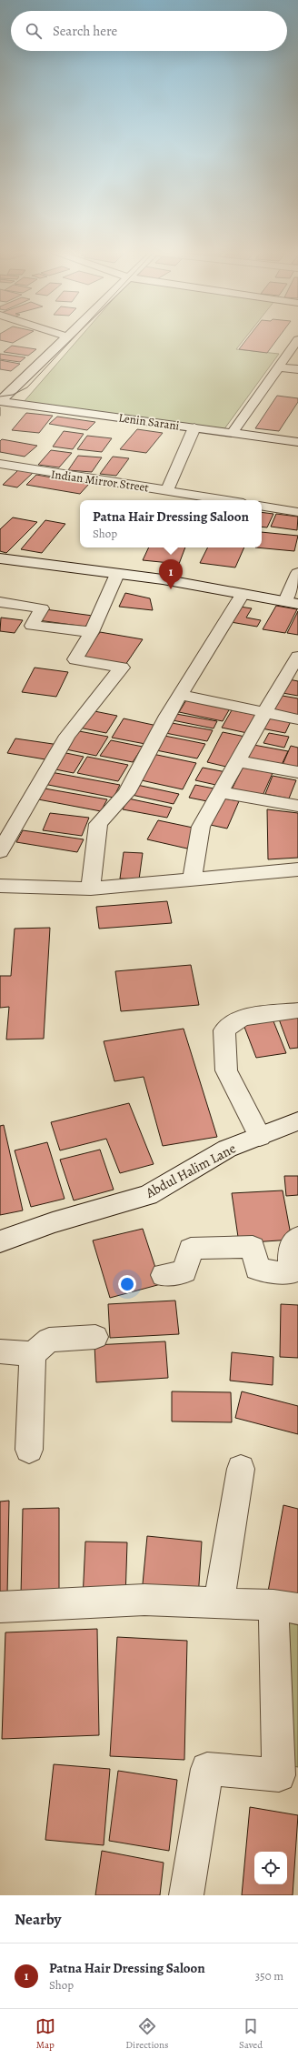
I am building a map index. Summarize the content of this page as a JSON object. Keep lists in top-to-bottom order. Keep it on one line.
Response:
{"streets":{"street":["Lenin Sarani","Indian Mirror Street","Abdul Halim Lane"]},"page":{"search":"Search here","popup":["Patna Hair Dressing Saloon","Shop"],"pins":"1","heading":"Nearby","list":[{"mark":"1","name":"Patna Hair Dressing Saloon","note":"Shop","value":"350 m"}],"nav":["Map","Directions","Saved"]}}
